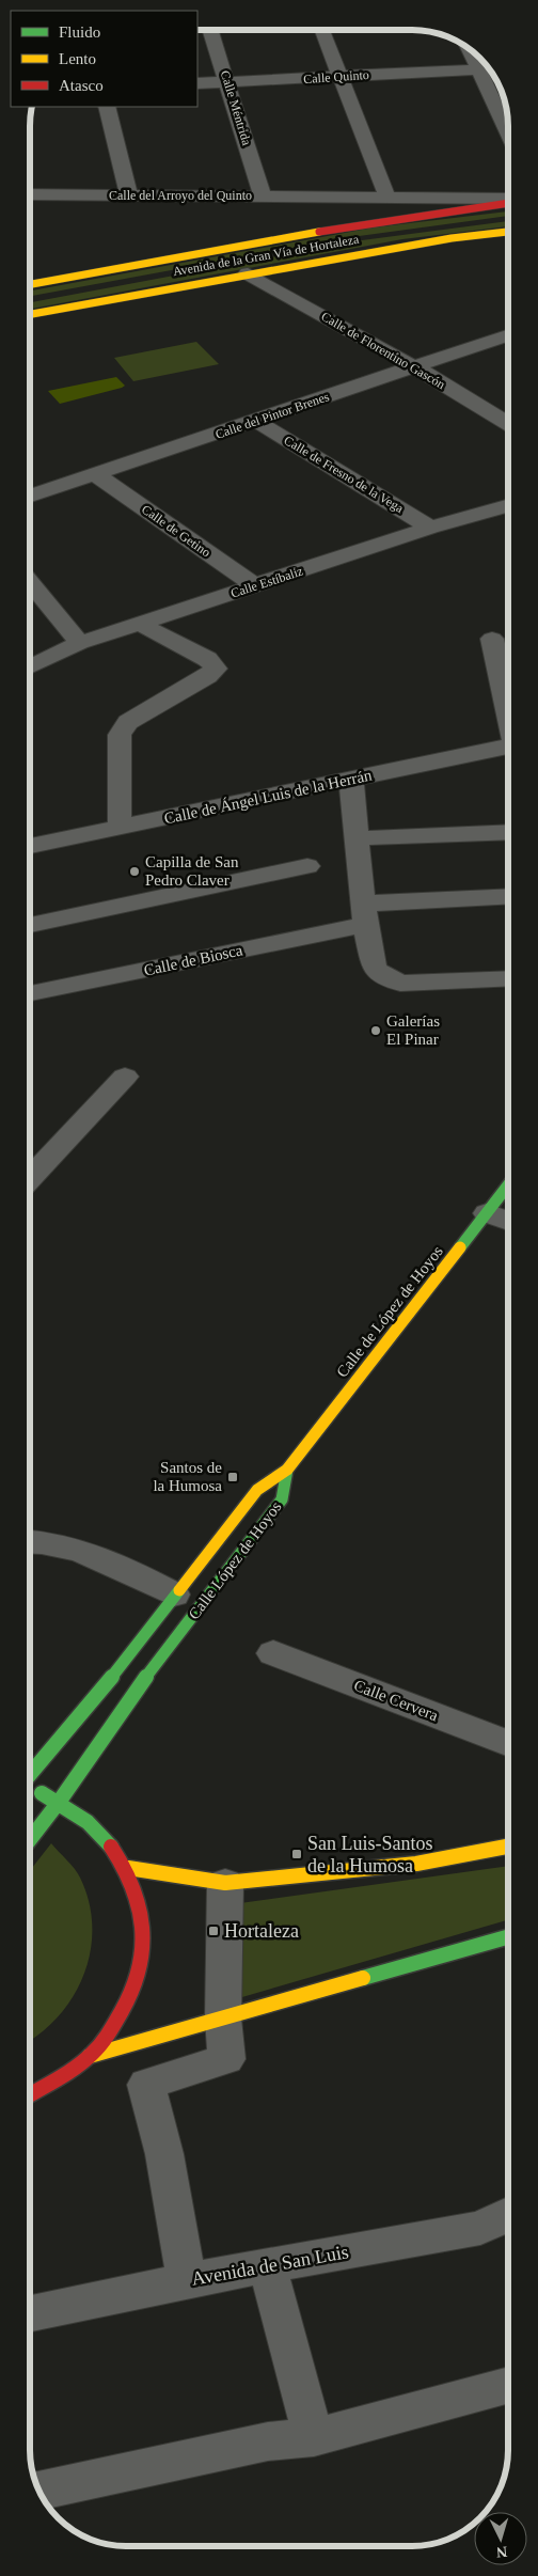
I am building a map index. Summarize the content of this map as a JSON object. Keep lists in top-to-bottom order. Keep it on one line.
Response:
{"streets":{"street":["Calle Quinto","Calle Méntrida","Calle del Arroyo del Quinto","Avenida de la Gran Vía de Hortaleza","Calle de Florentino Gascón","Calle del Pintor Brenes","Calle de Fresno de la Vega","Calle de Getino","Calle Estíbaliz","Calle de Ángel Luis de la Herrán","Calle de Biosca","Calle de López de Hoyos","Calle López de Hoyos","Calle Cervera","Avenida de San Luis"]},"crossings":[["Calle Quinto","Calle Méntrida"],["Calle Méntrida","Calle del Arroyo del Quinto"],["Calle del Arroyo del Quinto","Avenida de la Gran Vía de Hortaleza"],["Avenida de la Gran Vía de Hortaleza","Calle de Florentino Gascón"],["Calle de Florentino Gascón","Calle del Pintor Brenes"],["Calle del Pintor Brenes","Calle de Fresno de la Vega"],["Calle del Pintor Brenes","Calle de Getino"],["Calle de Fresno de la Vega","Calle Estíbaliz"],["Calle de Getino","Calle Estíbaliz"],["Calle de López de Hoyos","Calle López de Hoyos"]],"places":{"other":["Capilla de San Pedro Claver","Galerías El Pinar"],"transit":["Santos de la Humosa","San Luis-Santos de la Humosa","Hortaleza"]},"legend":["Fluido","Lento","Atasco"],"north":"bottom"}
